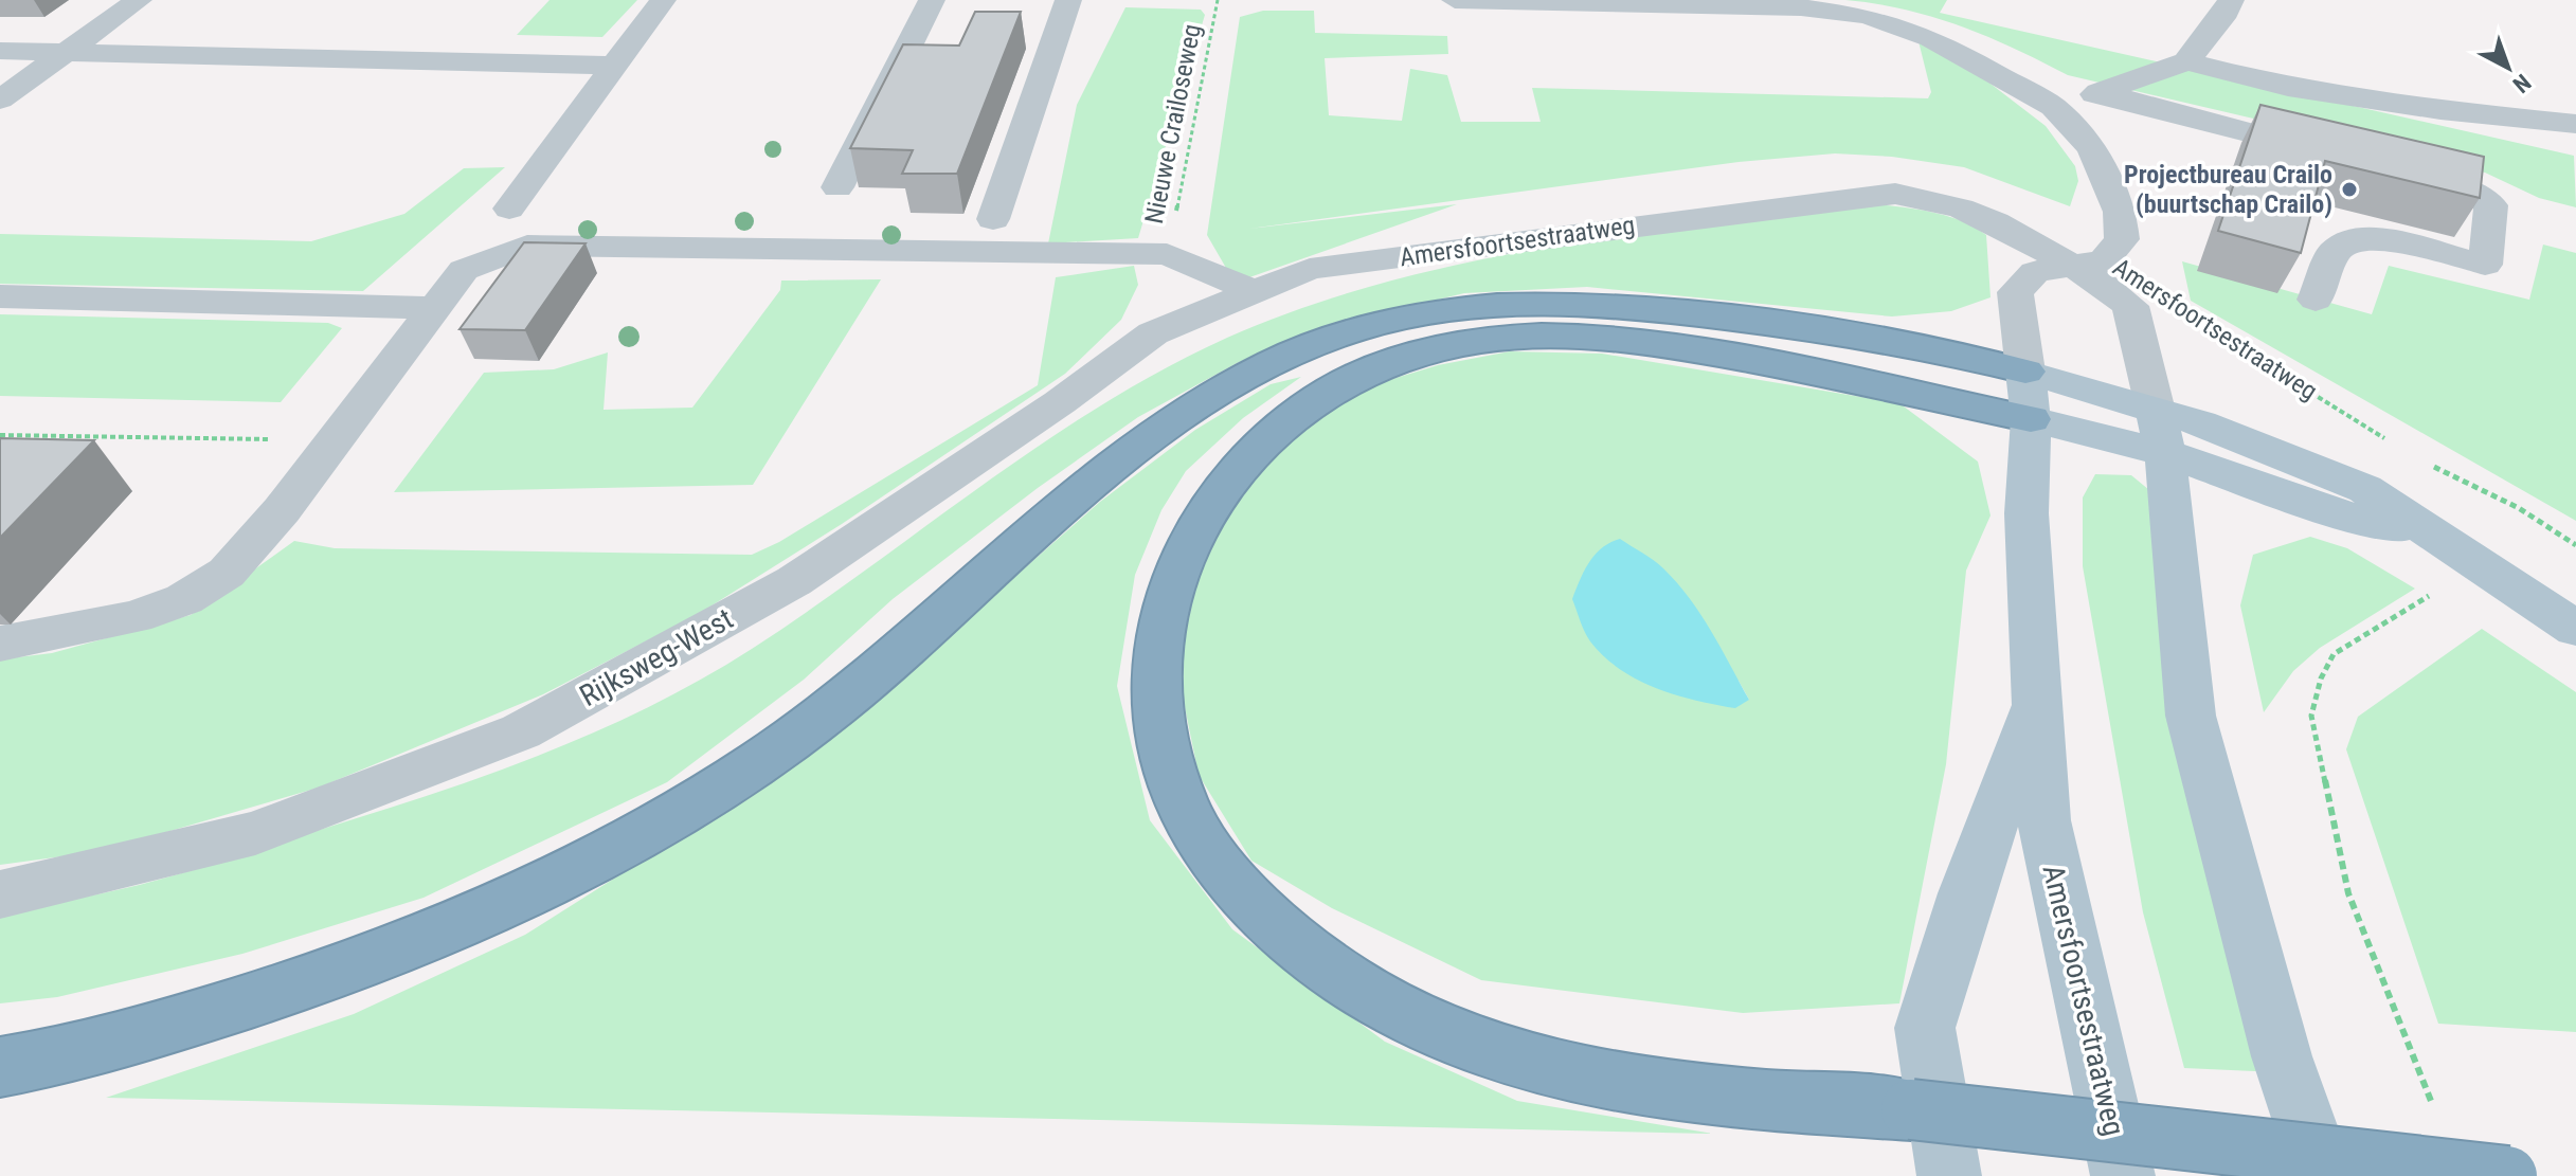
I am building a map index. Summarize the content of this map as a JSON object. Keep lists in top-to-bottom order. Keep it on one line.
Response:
{"streets":{"main road":["Amersfoortsestraatweg"],"street":["Rijksweg-West"],"path":["Nieuwe Crailoseweg"]},"crossings":[["Amersfoortsestraatweg","Rijksweg-West"]],"places":["Projectbureau Crailo (buurtschap Crailo)"],"north":"bottom right"}
